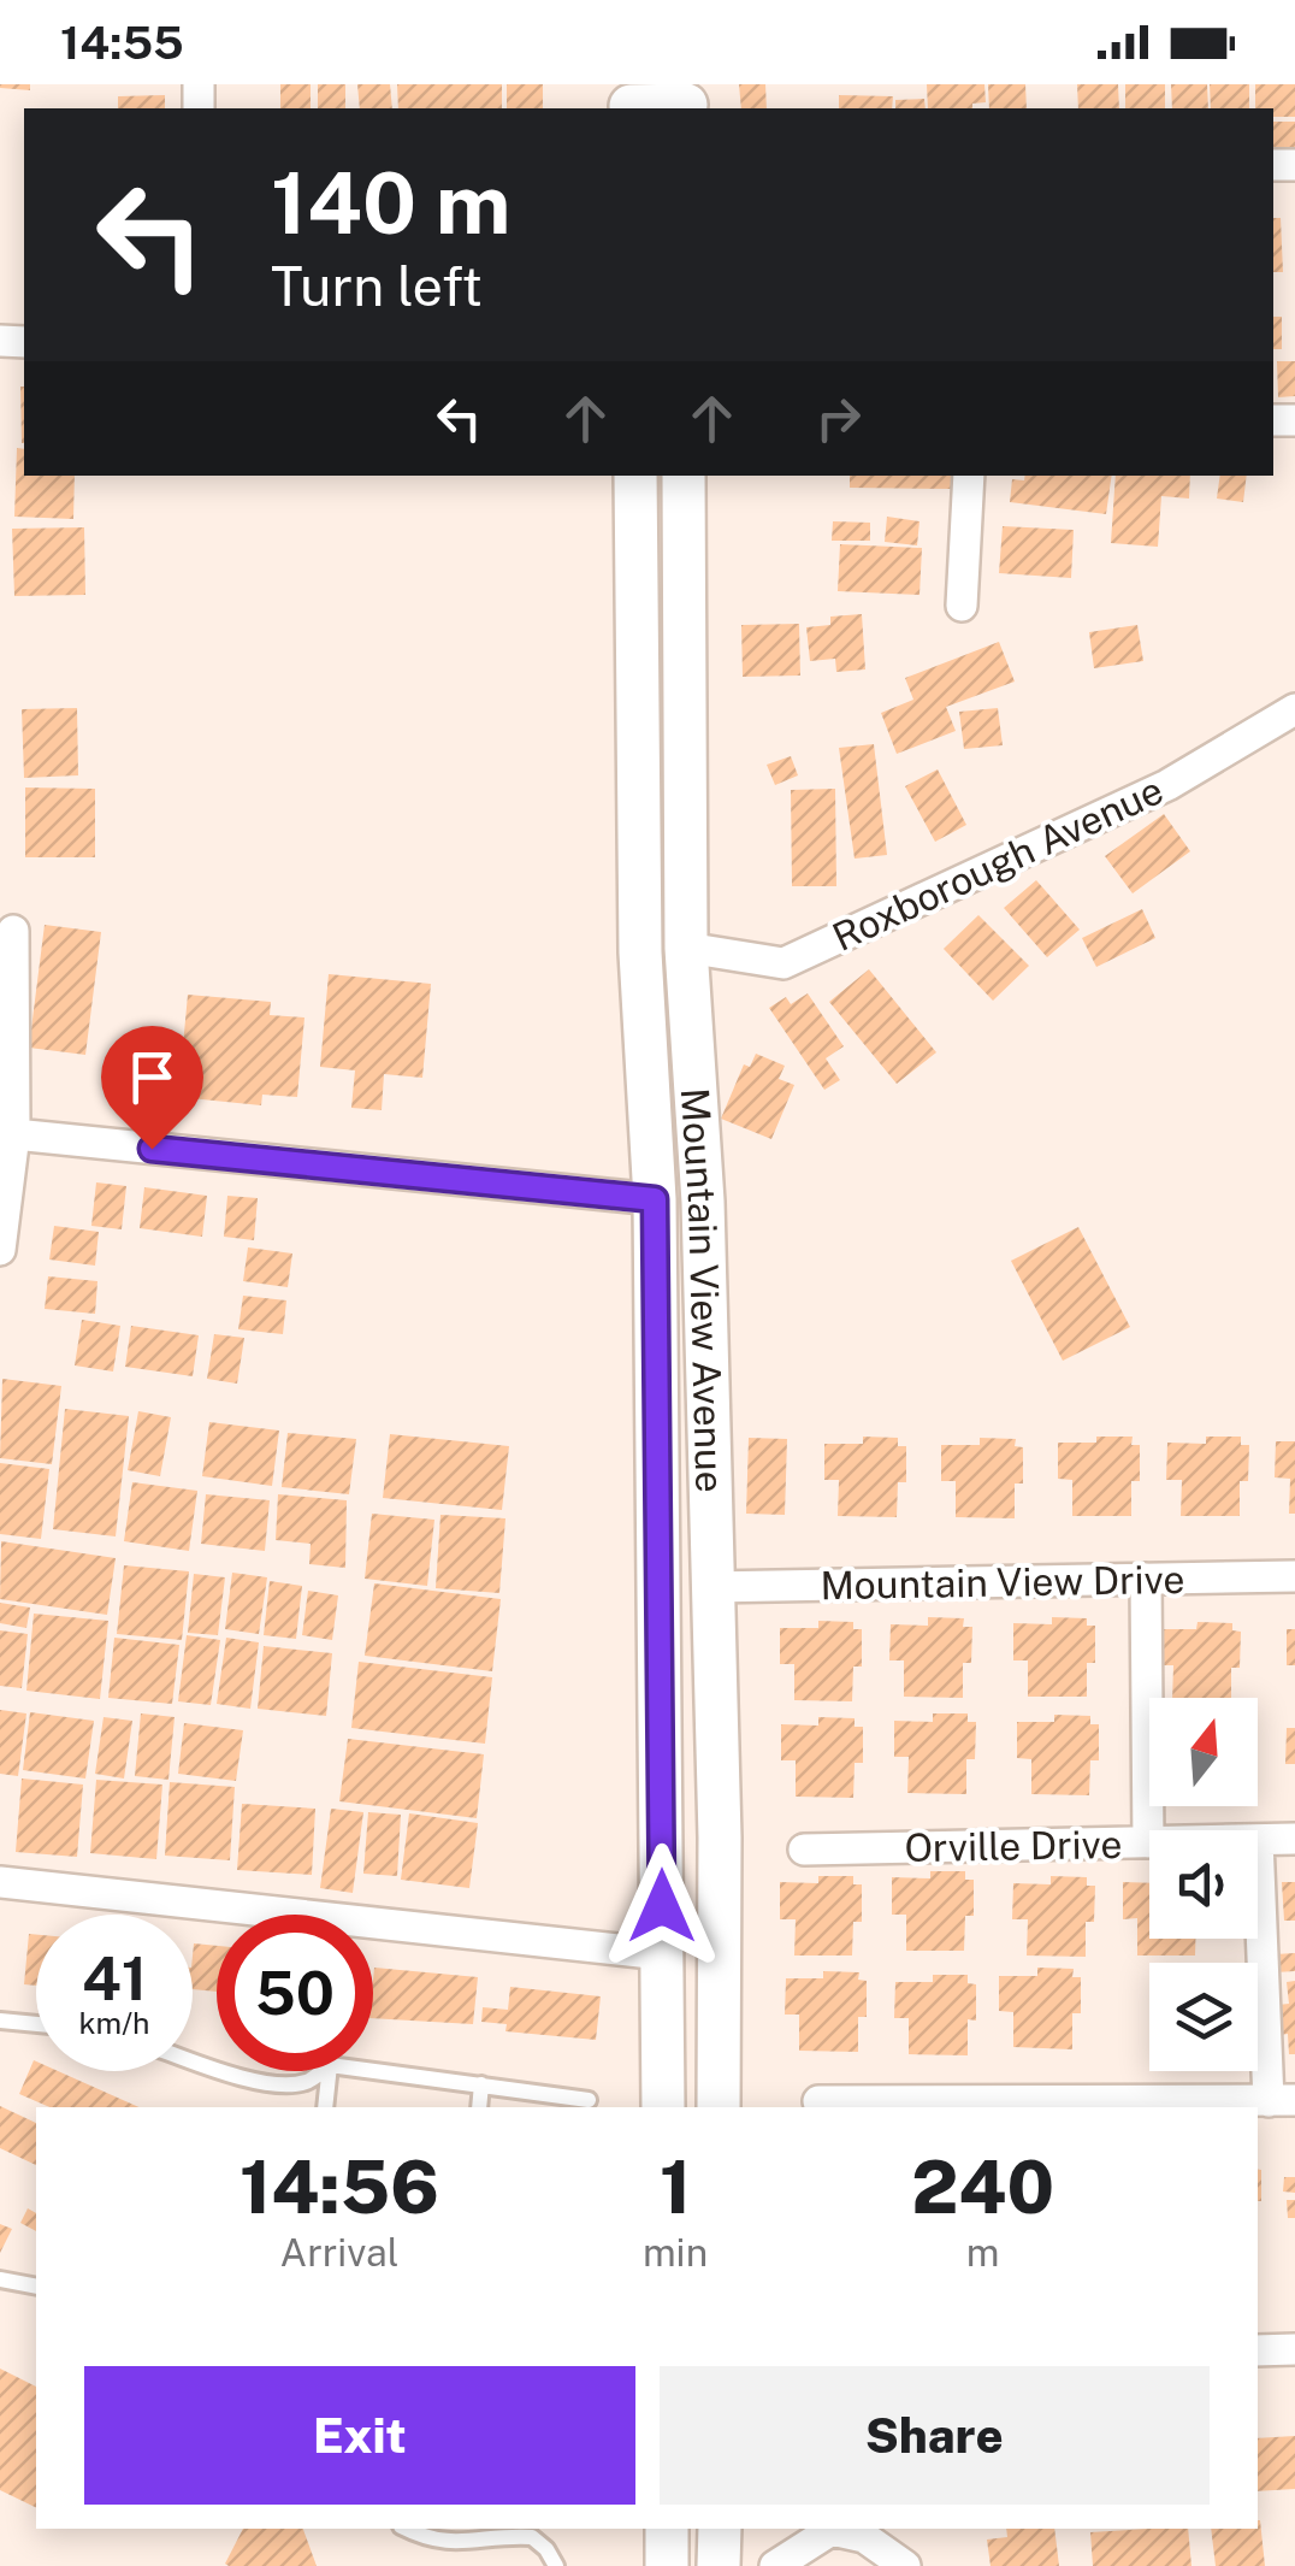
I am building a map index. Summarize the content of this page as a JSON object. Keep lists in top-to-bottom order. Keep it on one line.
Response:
{"streets":{"main road":["Mountain View Avenue"],"street":["Roxborough Avenue","Mountain View Drive","Orville Drive"]},"crossings":[["Roxborough Avenue","Mountain View Avenue"],["Mountain View Avenue","Mountain View Drive"]],"north":"top","page":{"status":"14:55","turn":["140 m","Turn left"],"speed":"41 km/h","limit":"50","eta":["14:56","Arrival","1","min","240","m"],"buttons":["Exit","Share"]}}
